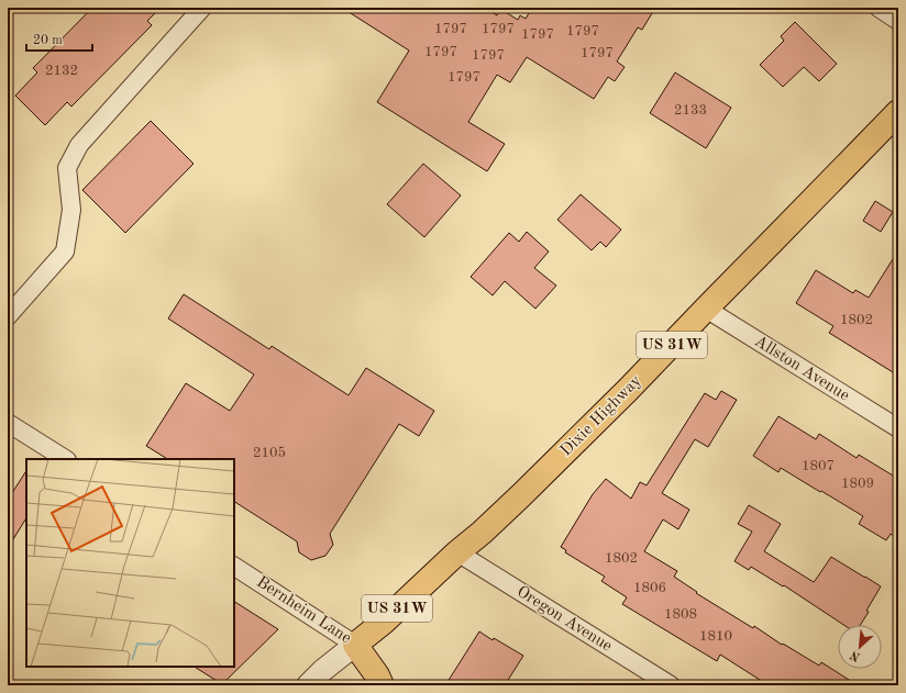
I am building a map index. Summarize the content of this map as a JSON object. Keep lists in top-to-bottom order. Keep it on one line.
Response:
{"streets":{"main road":["US 31W","Dixie Highway","Bernheim Lane"],"street":["Allston Avenue","Oregon Avenue"]},"crossings":[["Allston Avenue","Dixie Highway"],["Dixie Highway","Bernheim Lane"],["Dixie Highway","Oregon Avenue"]],"house_numbers":["1797","1797","1797","1797","1797","1797","1797","2132","1797","2133","1802","2105","1807","1809","1802","1806","1808","1810"],"scale_bar":"20 m","north":"bottom left"}
